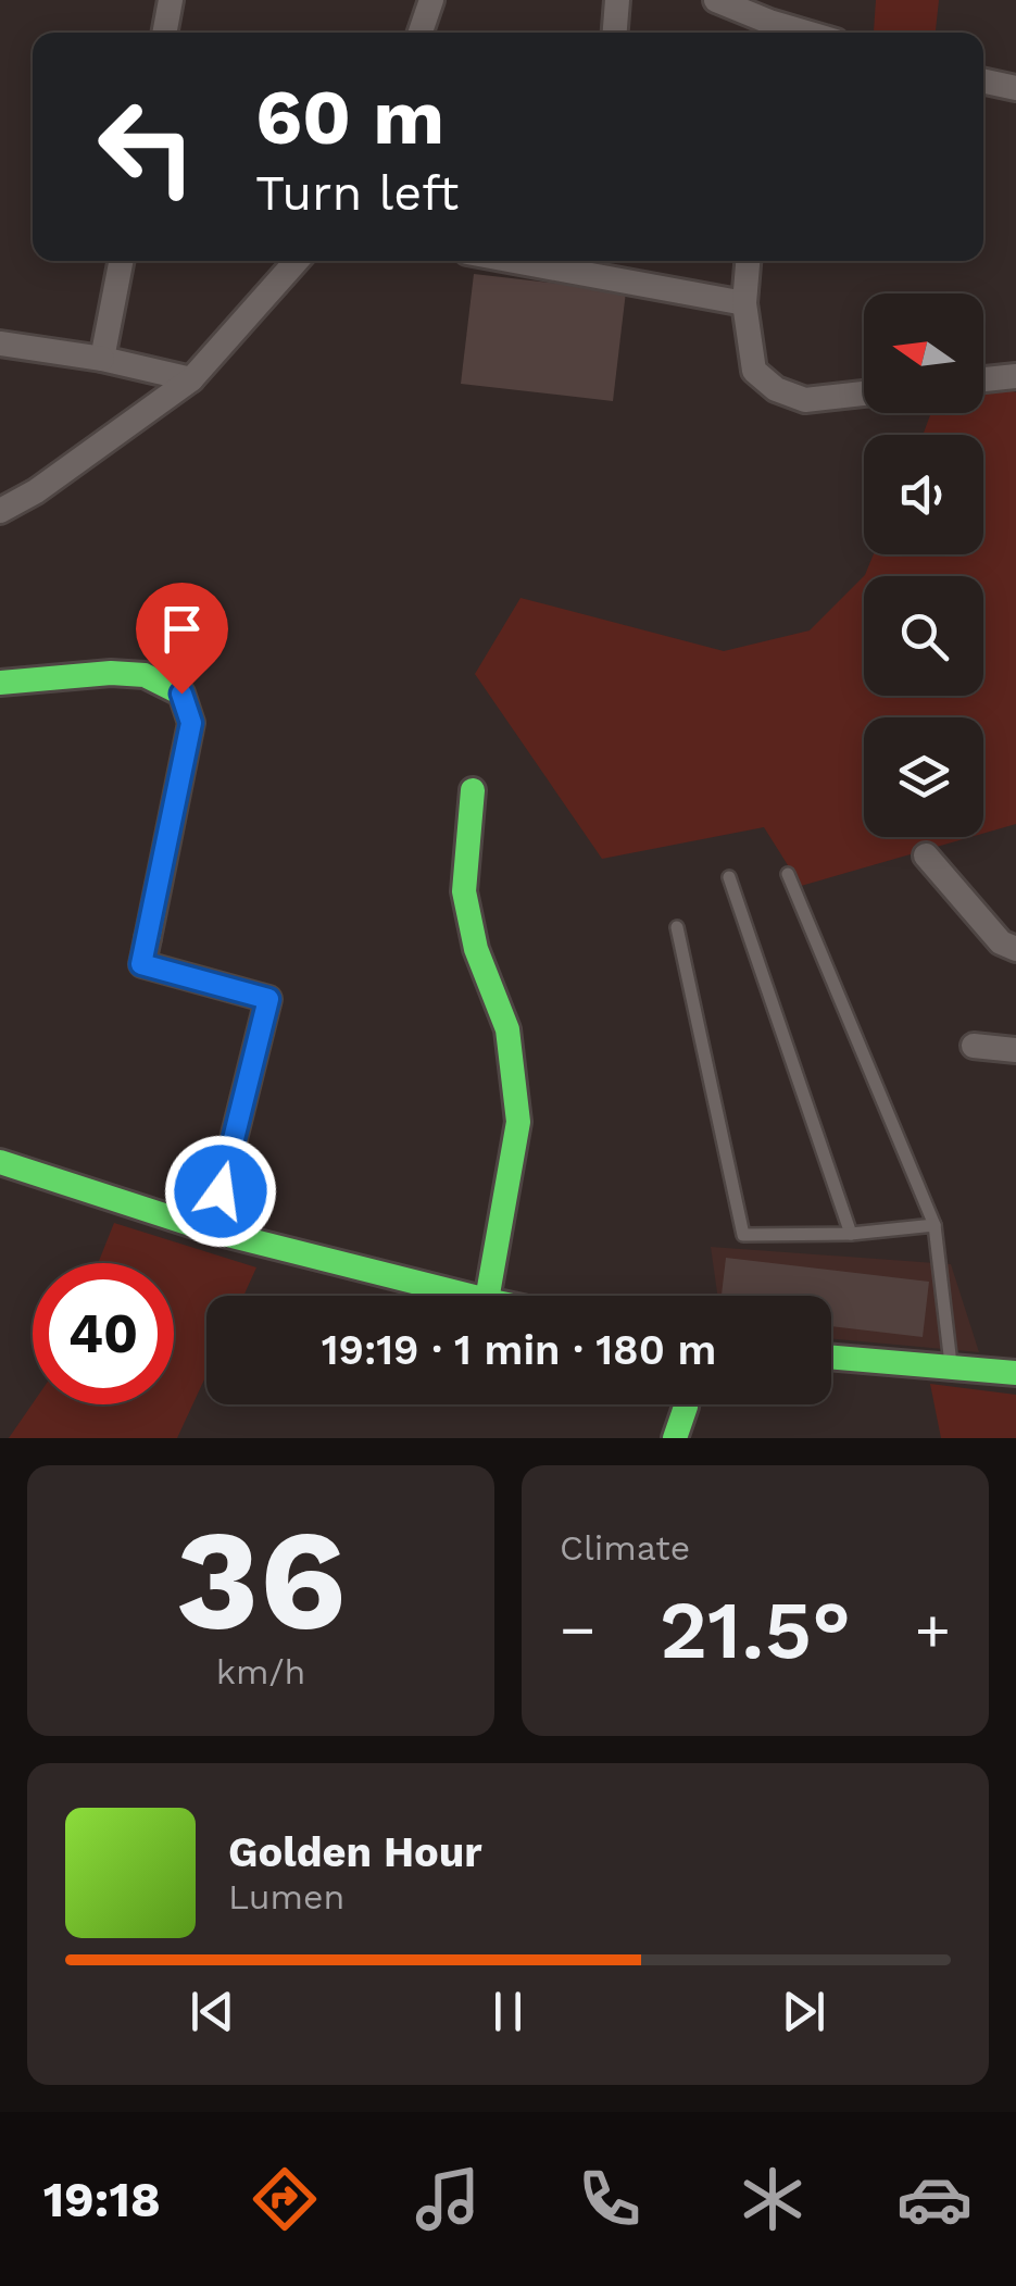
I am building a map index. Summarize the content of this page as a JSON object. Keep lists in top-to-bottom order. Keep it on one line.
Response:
{"north":"left","page":{"turn":["60 m","Turn left"],"limit":"40","trip":"19:19 · 1 min · 180 m","tile":[["36","km/h"],"Climate"],"heat":["−","21.5°","+"],"song":["Golden Hour","Lumen"],"tabs":"19:18"}}
